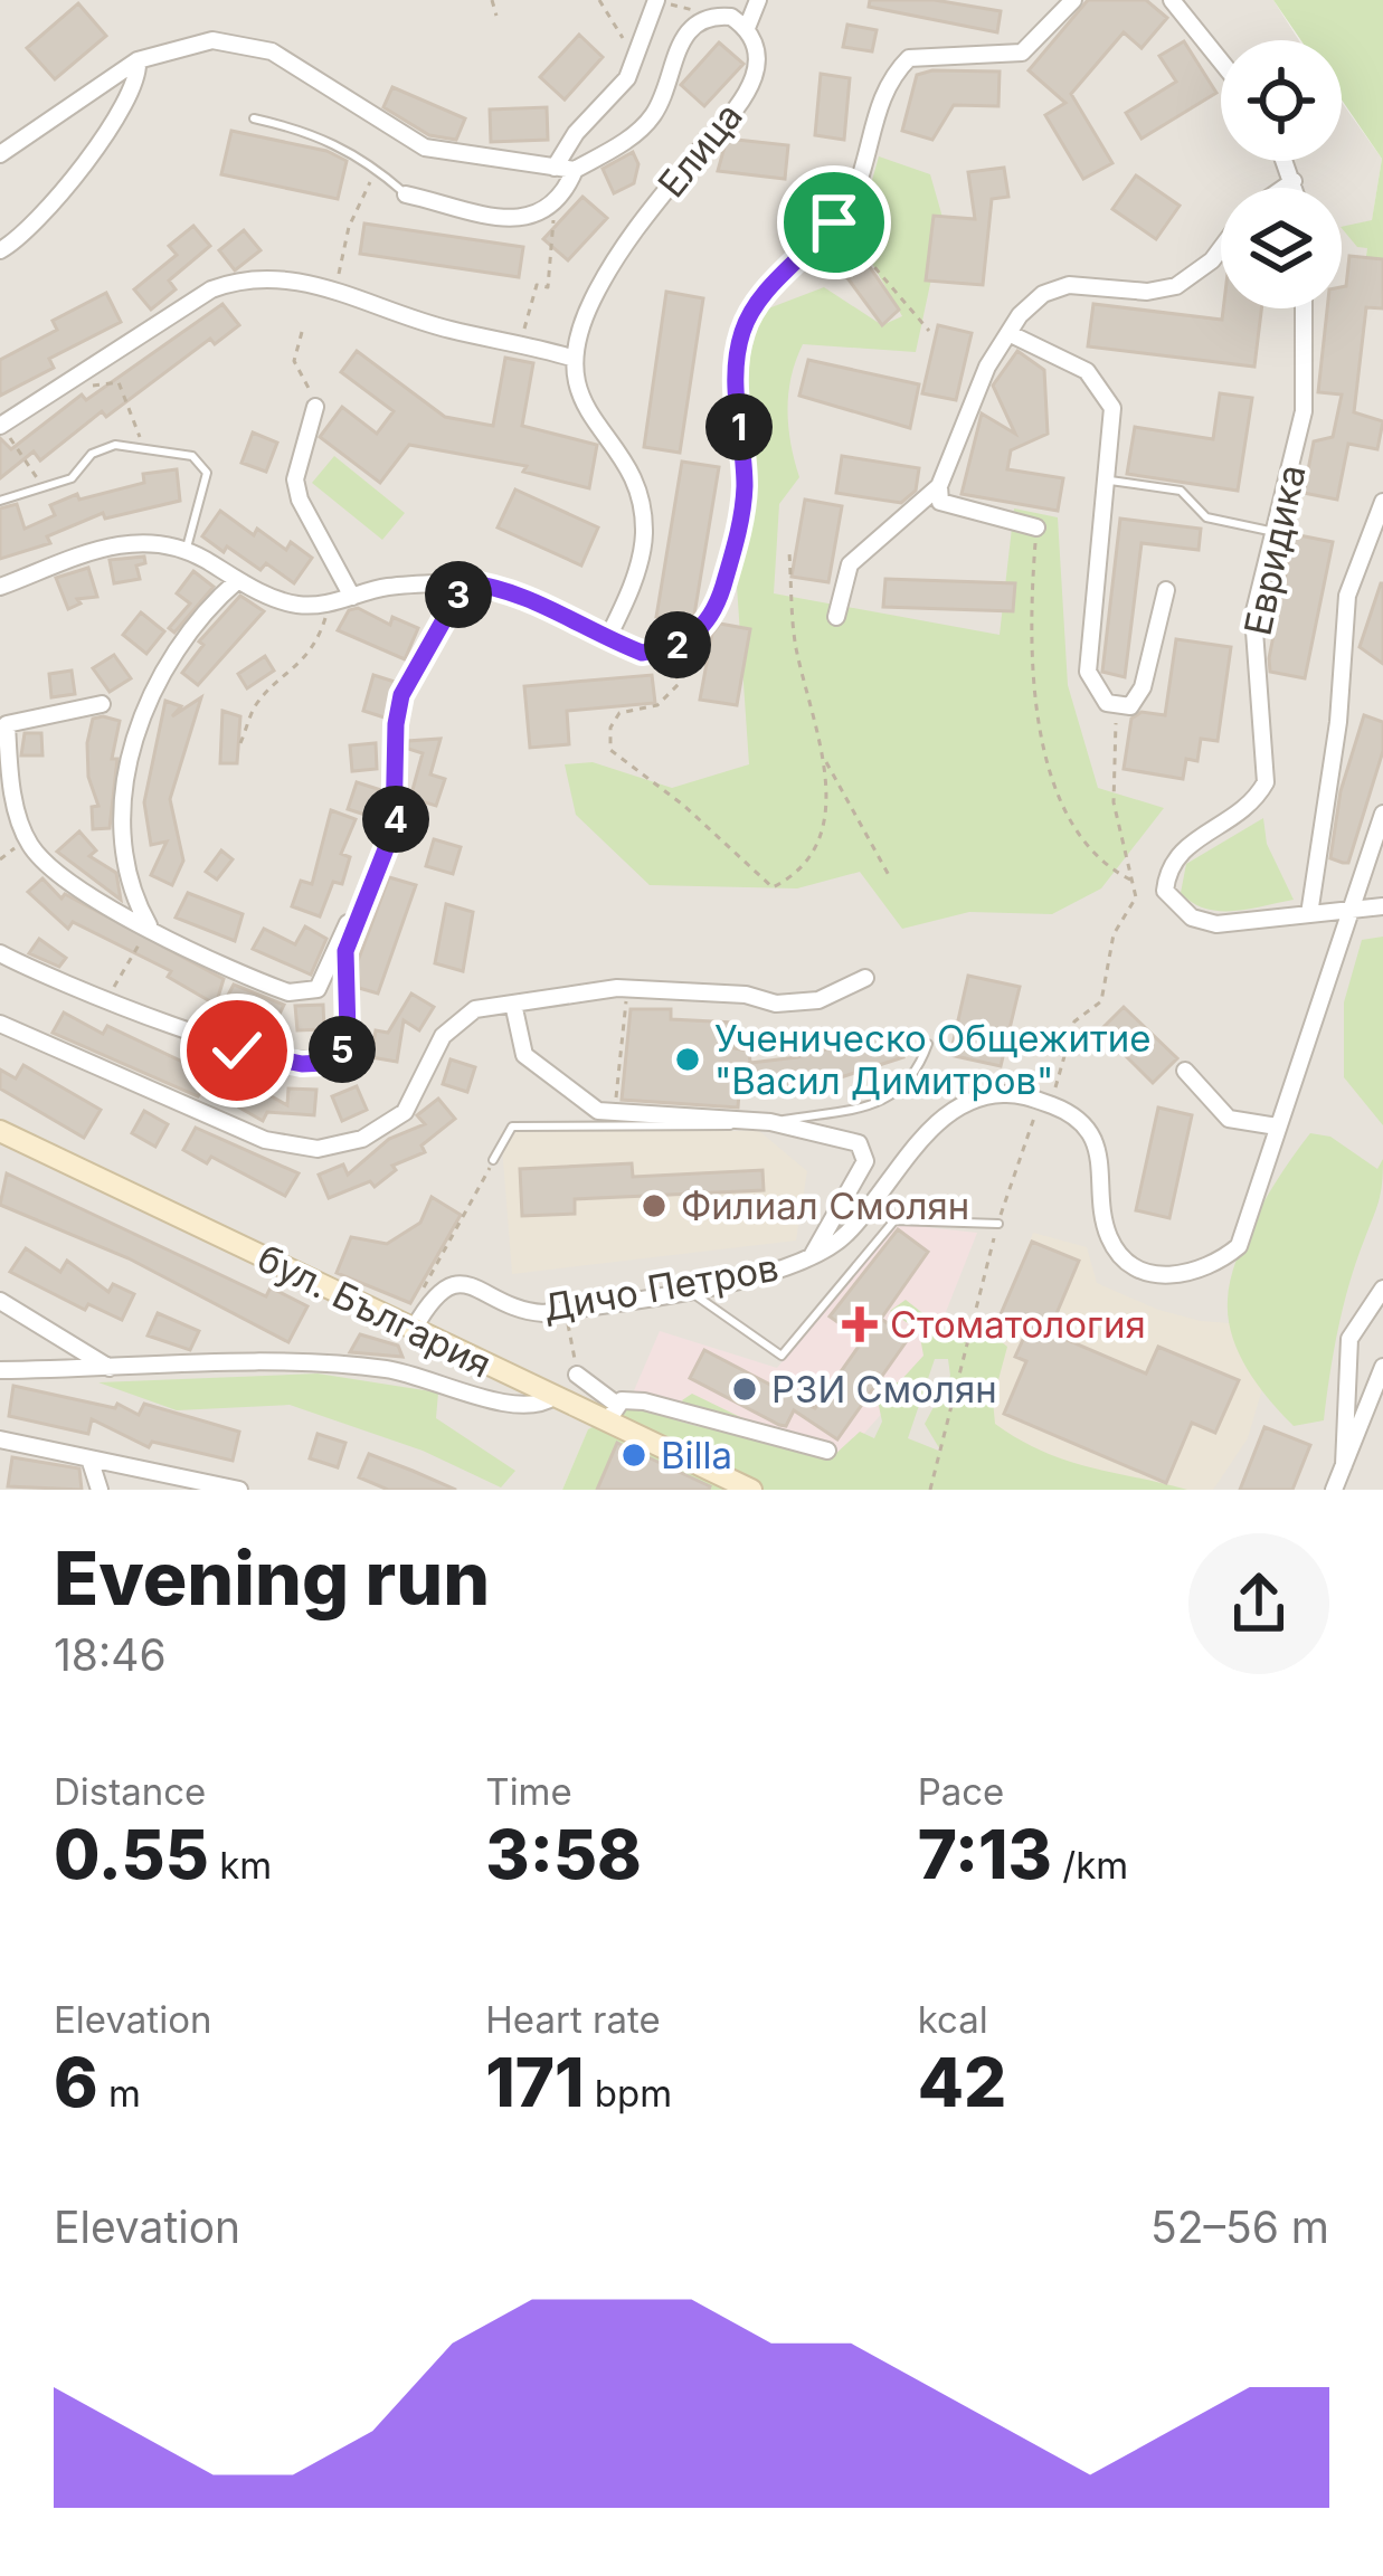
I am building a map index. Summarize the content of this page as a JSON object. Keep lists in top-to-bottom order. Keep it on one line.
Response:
{"streets":{"street":["Елица","Евридика","Дичо Петров","бул. България"]},"crossings":[["Дичо Петров","бул. България"]],"places":{"other":["Ученическо Общежитие \"Васил Димитров\"","Филиал Смолян","РЗИ Смолян","Billa"],"health":["Стоматология"]},"page":{"pins":["1","3","2","4","5"],"heading":["Evening run","18:46"],"stats":[["Distance","0.55 km"],["Time","3:58"],["Pace","7:13 /km"],["Elevation","6 m"],["Heart rate","171 bpm"],["kcal","42"]],"chart":["Elevation","52–56 m"]}}
